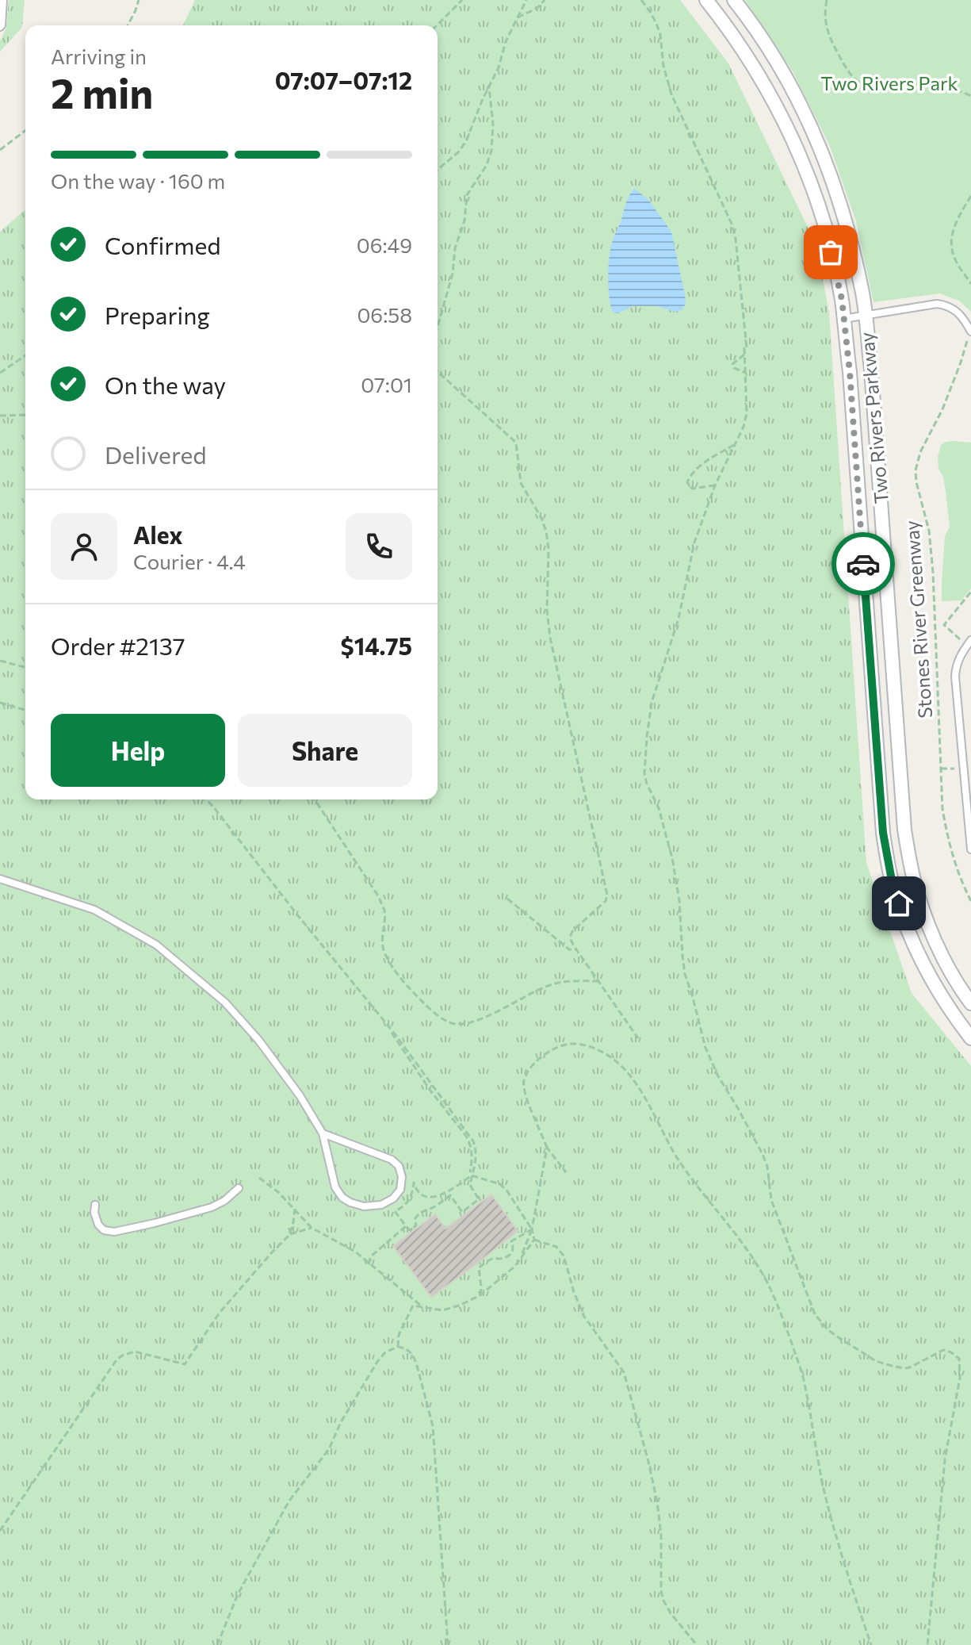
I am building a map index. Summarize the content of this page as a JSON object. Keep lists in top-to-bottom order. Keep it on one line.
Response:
{"streets":{"street":["Two Rivers Parkway"],"path":["Stones River Greenway"]},"parks":["Two Rivers Park"],"page":{"heading":["2 min","Arriving in","07:07–07:12"],"panel":["Alex","Courier · 4.4","Order #2137","$14.75"],"bar":"On the way · 160 m","list":[["Confirmed","06:49"],["Preparing","06:58"],["On the way","07:01"],"Delivered"],"buttons":["Help","Share"]}}
